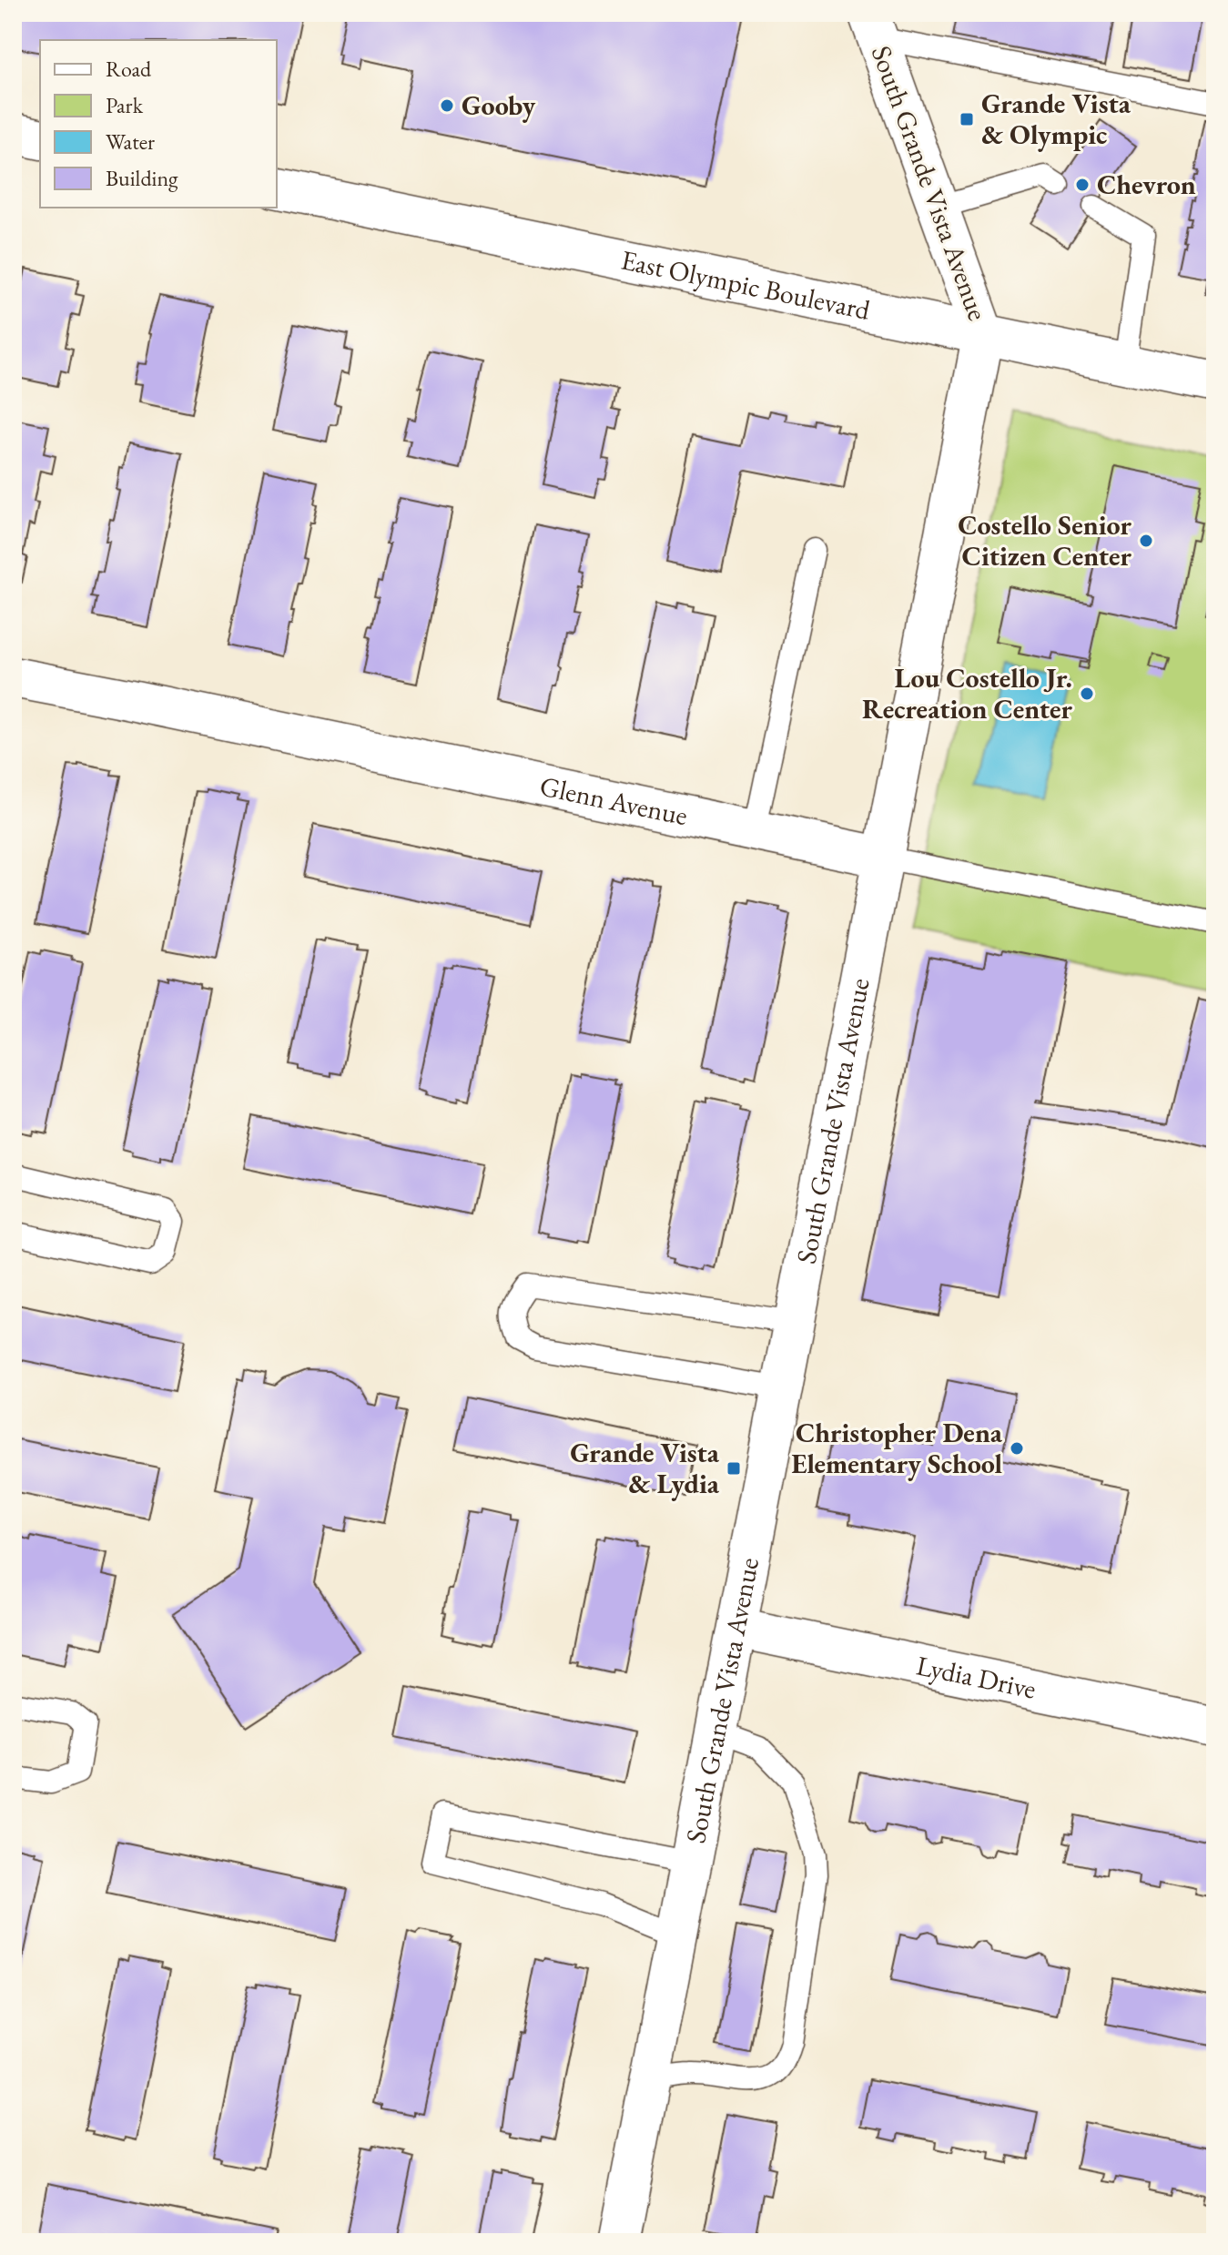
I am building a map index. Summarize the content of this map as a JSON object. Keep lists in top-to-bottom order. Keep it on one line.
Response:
{"streets":{"street":["South Grande Vista Avenue","East Olympic Boulevard","Glenn Avenue","Lydia Drive"]},"crossings":[["South Grande Vista Avenue","East Olympic Boulevard"],["South Grande Vista Avenue","Glenn Avenue"],["South Grande Vista Avenue","Lydia Drive"]],"places":{"other":["Gooby","Chevron","Costello Senior Citizen Center","Lou Costello Jr. Recreation Center","Christopher Dena Elementary School"],"transit":["Grande Vista & Olympic","Grande Vista & Lydia"]},"legend":["Road","Park","Water","Building"]}
